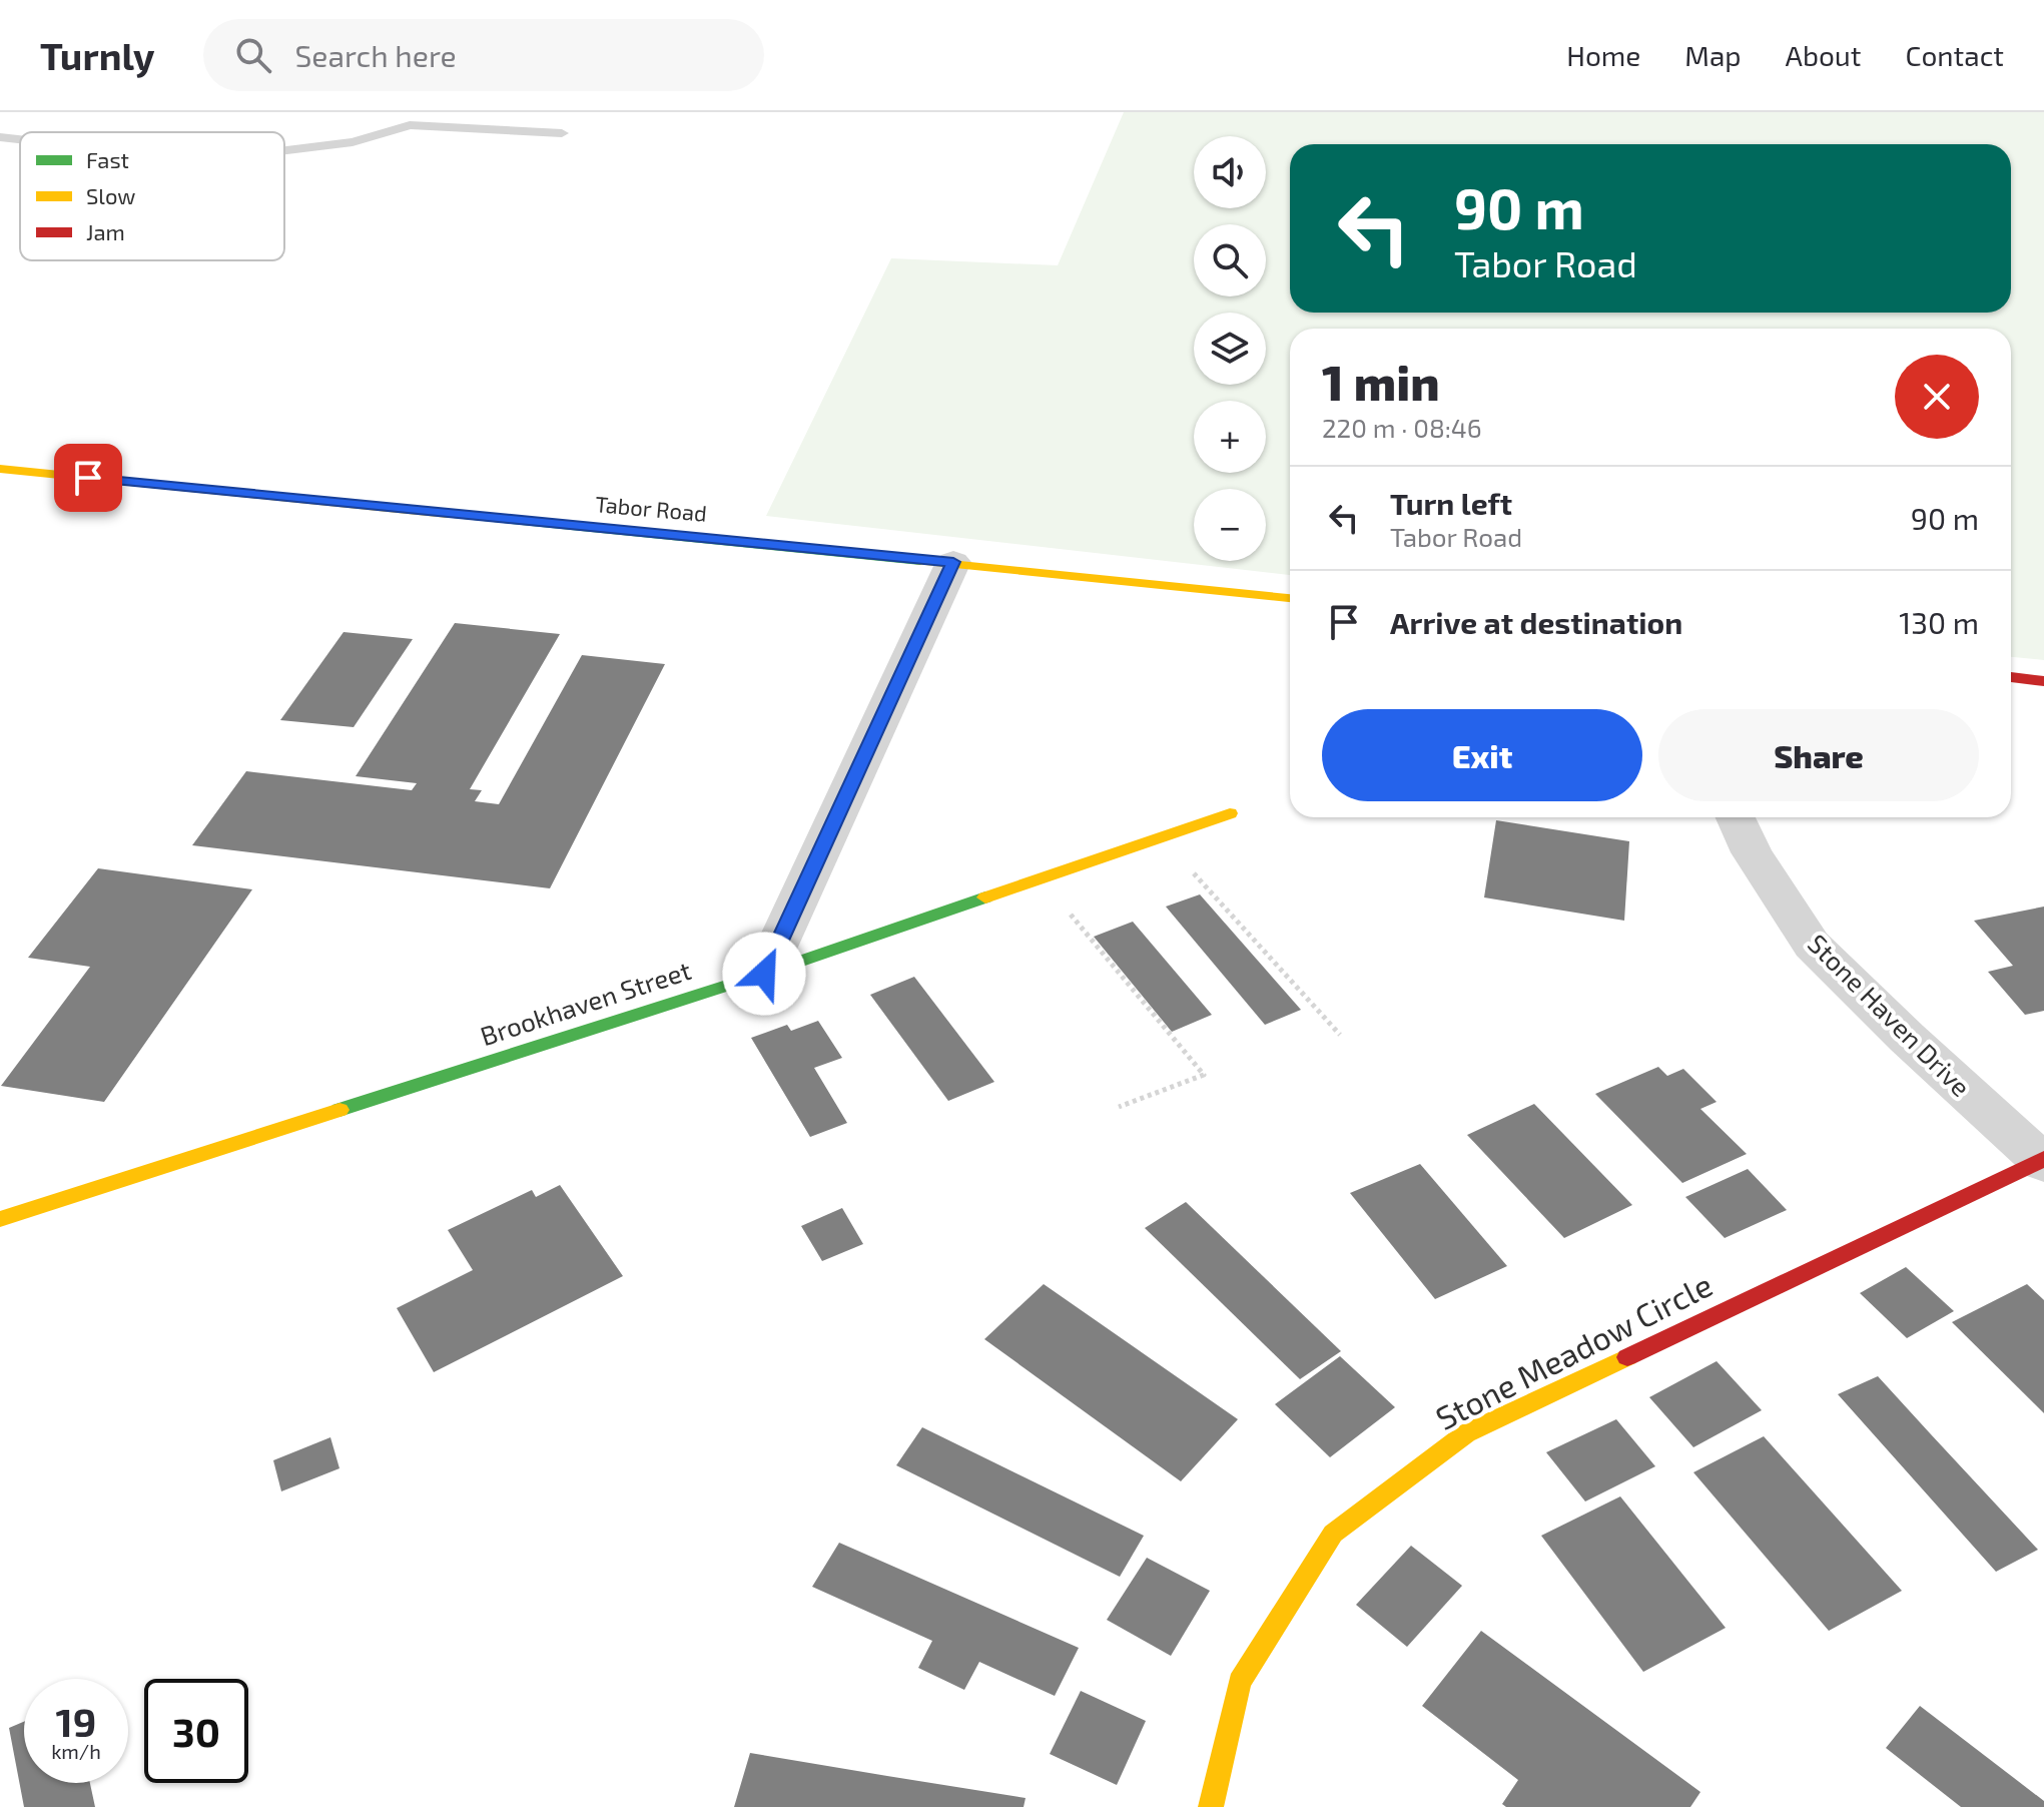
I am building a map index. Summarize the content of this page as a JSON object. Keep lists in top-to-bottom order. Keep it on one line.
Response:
{"streets":{"street":["Tabor Road","Brookhaven Street","Stone Haven Drive","Stone Meadow Circle"]},"crossings":[["Stone Haven Drive","Stone Meadow Circle"]],"legend":["Fast","Slow","Jam"],"page":{"header":"Turnly","search":"Search here","nav":["Home","Map","About","Contact"],"map_buttons":["+","−"],"turn":["90 m","Tabor Road"],"heading":["1 min","220 m · 08:46"],"list":[{"name":"Turn left","note":"Tabor Road","value":"90 m"},{"name":"Arrive at destination","value":"130 m"}],"buttons":["Exit","Share"],"speed":"19 km/h","limit":"30"}}
